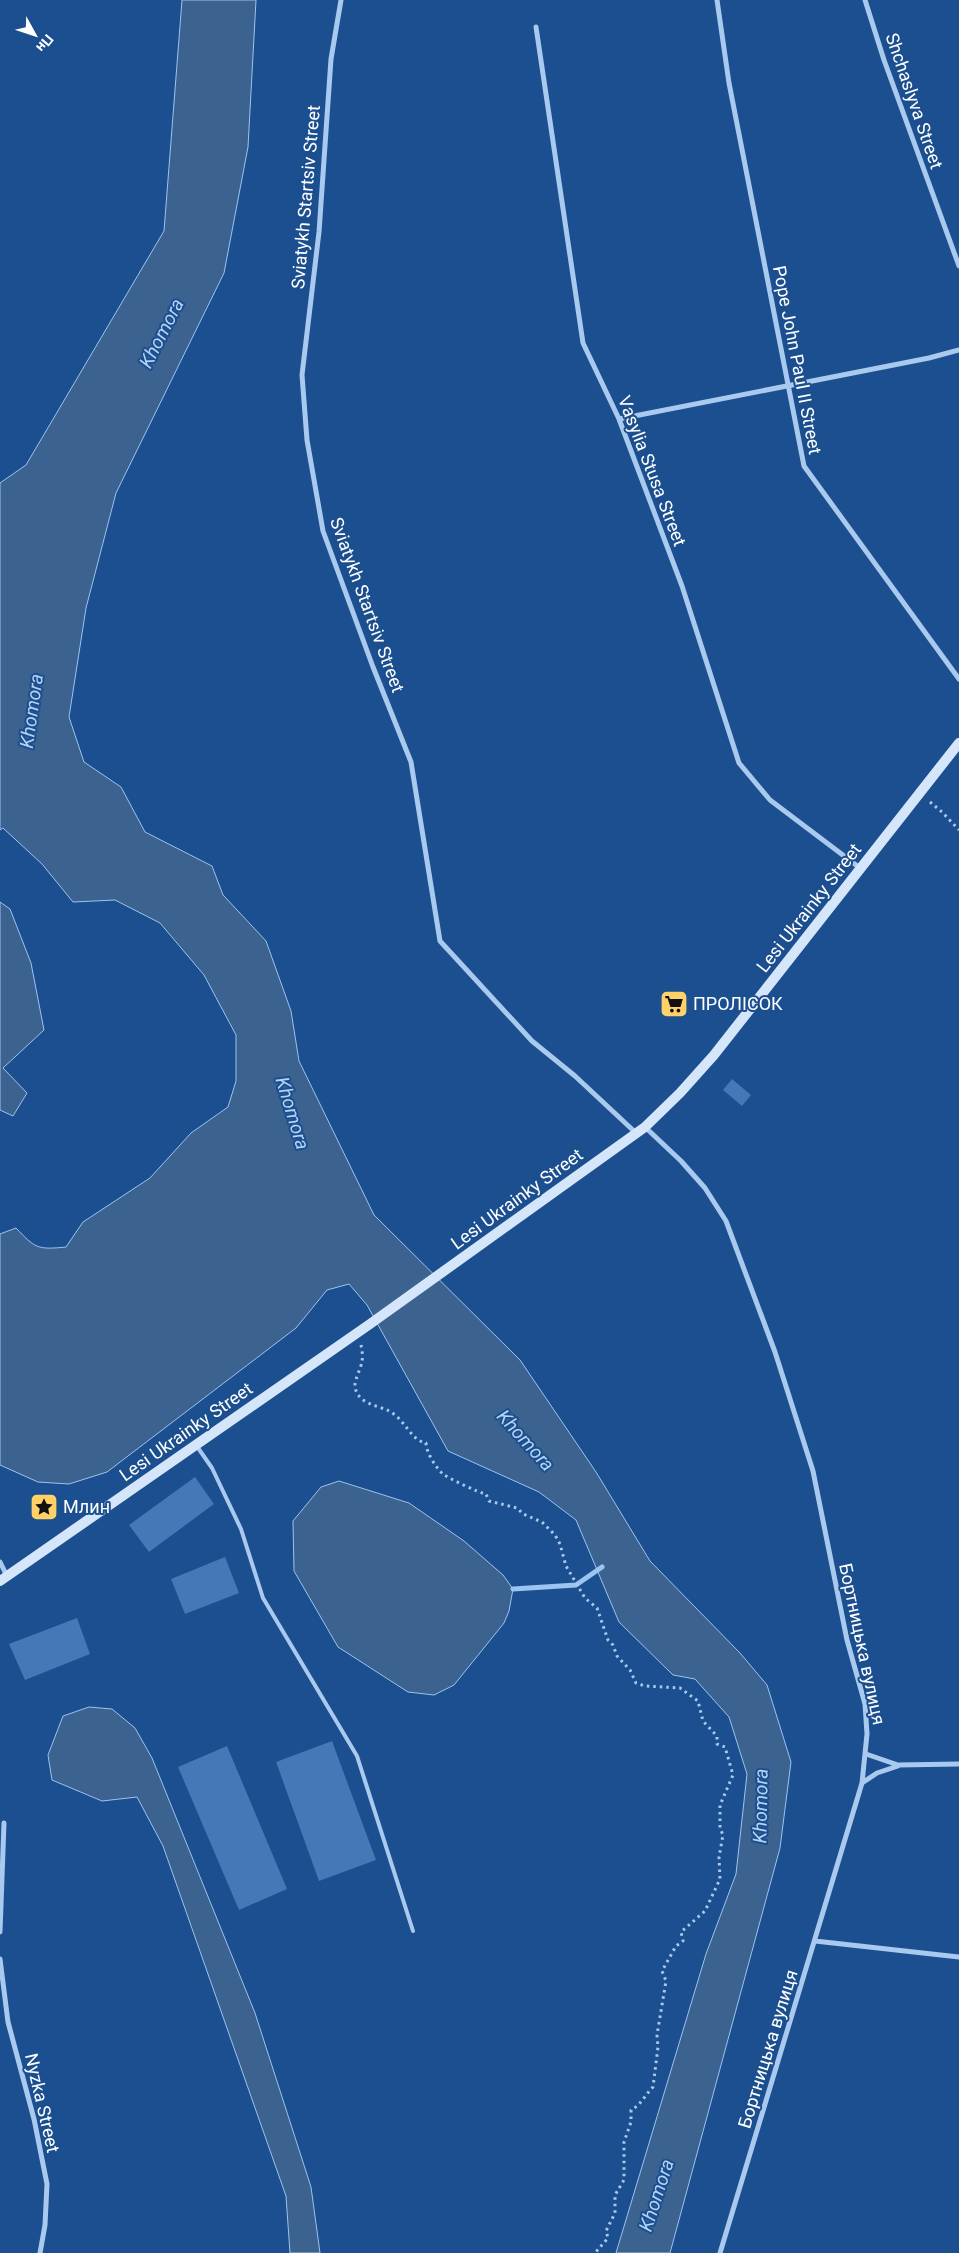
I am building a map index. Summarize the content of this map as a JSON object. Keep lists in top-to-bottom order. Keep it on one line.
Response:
{"streets":{"main road":["Lesi Ukrainky Street"],"street":["Shchaslyva Street","Sviatykh Startsiv Street","Pope John Paul II Street","Vasylia Stusa Street","Бортницька вулиця","Nyzka Street"]},"crossings":[["Sviatykh Startsiv Street","Lesi Ukrainky Street"],["Sviatykh Startsiv Street","Бортницька вулиця"],["Vasylia Stusa Street","Lesi Ukrainky Street"],["Lesi Ukrainky Street","Бортницька вулиця"]],"water":["Khomora"],"places":{"supermarket":["ПРОЛІСОК"],"place":["Млин"]},"north":"bottom right"}
